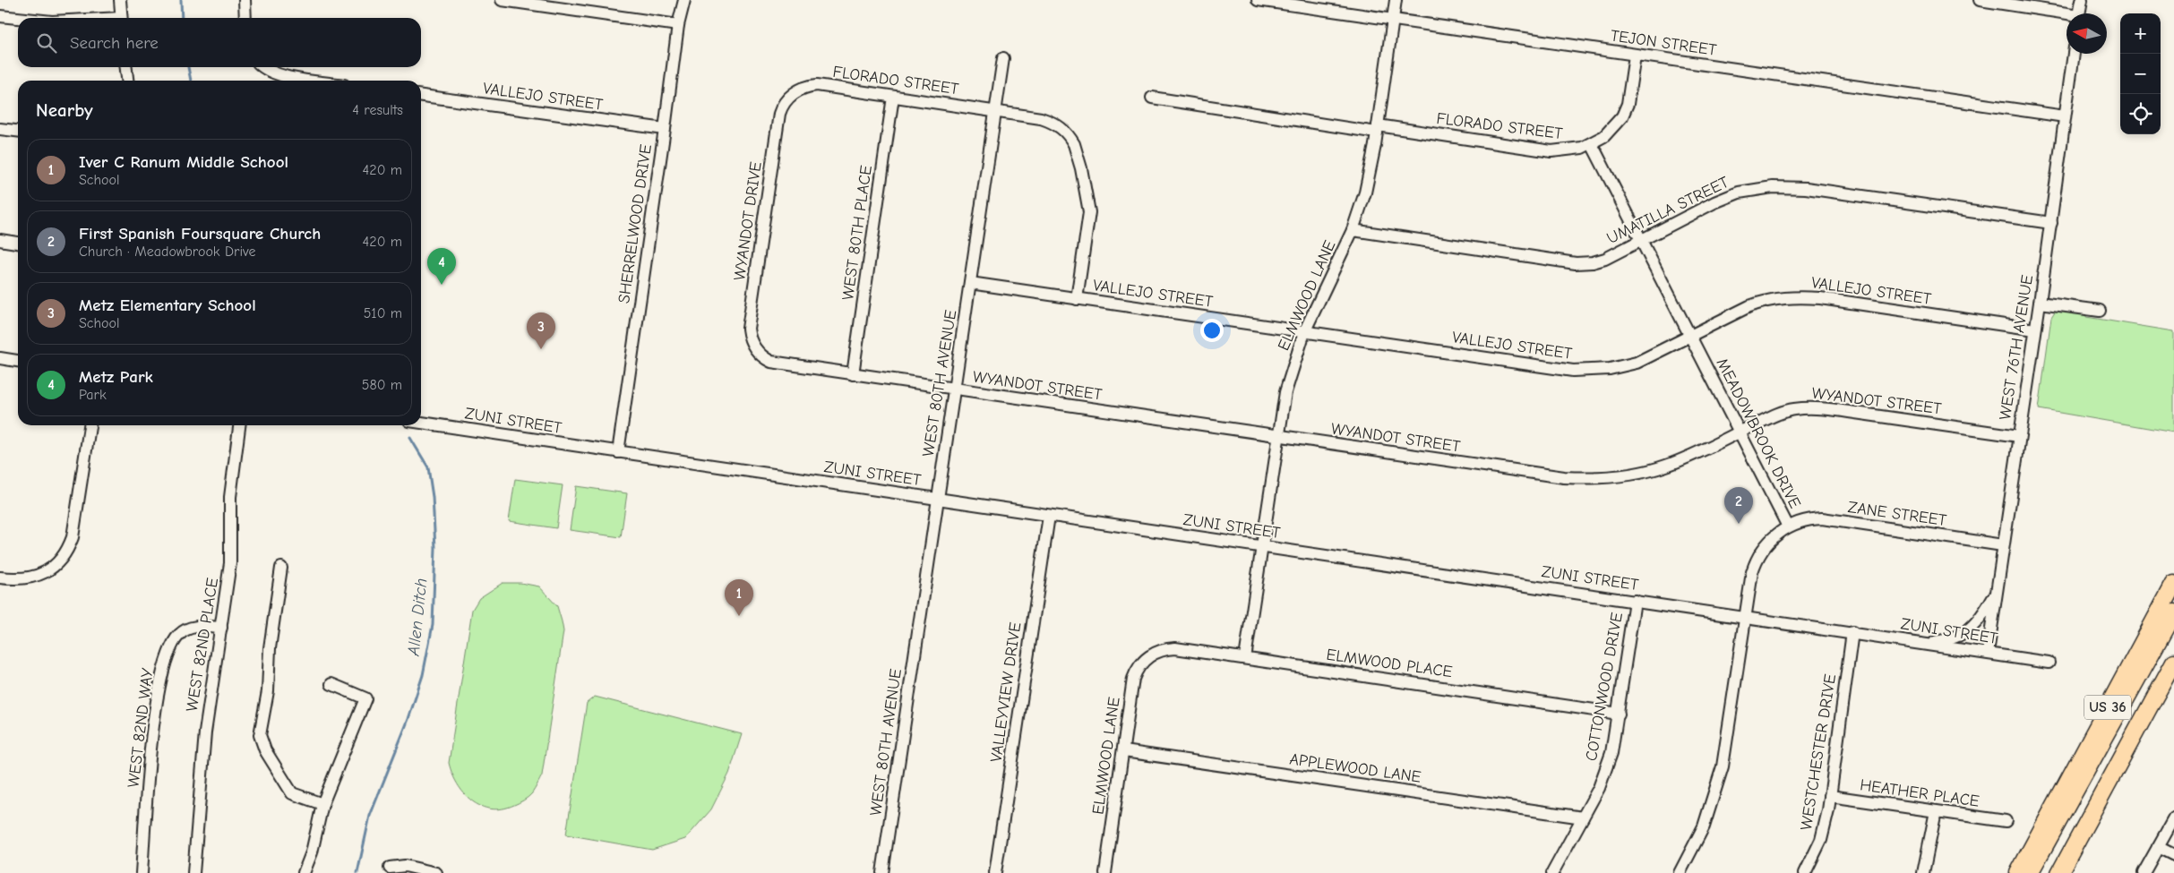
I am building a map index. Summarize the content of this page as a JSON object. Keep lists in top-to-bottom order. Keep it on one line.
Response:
{"streets":{"highway":["US 36"],"street":["TEJON STREET","FLORADO STREET","VALLEJO STREET","UMATILLA STREET","WYANDOT DRIVE","SHERRELWOOD DRIVE","WEST 80TH PLACE","ELMWOOD LANE","WEST 76TH AVENUE","WEST 80TH AVENUE","WYANDOT STREET","ZUNI STREET","MEADOWBROOK DRIVE","ZANE STREET","WEST 82ND PLACE","ELMWOOD PLACE","COTTONWOOD DRIVE","VALLEYVIEW DRIVE","WEST 82ND WAY","WESTCHESTER DRIVE","APPLEWOOD LANE","HEATHER PLACE"]},"crossings":[["TEJON STREET","FLORADO STREET"],["TEJON STREET","ELMWOOD LANE"],["TEJON STREET","WEST 76TH AVENUE"],["FLORADO STREET","WYANDOT DRIVE"],["FLORADO STREET","WEST 80TH PLACE"],["FLORADO STREET","ELMWOOD LANE"],["FLORADO STREET","WEST 80TH AVENUE"],["FLORADO STREET","MEADOWBROOK DRIVE"],["VALLEJO STREET","SHERRELWOOD DRIVE"],["VALLEJO STREET","ELMWOOD LANE"],["VALLEJO STREET","WEST 76TH AVENUE"],["VALLEJO STREET","WEST 80TH AVENUE"],["VALLEJO STREET","MEADOWBROOK DRIVE"],["UMATILLA STREET","ELMWOOD LANE"],["UMATILLA STREET","WEST 76TH AVENUE"],["UMATILLA STREET","MEADOWBROOK DRIVE"],["WYANDOT DRIVE","WYANDOT STREET"],["SHERRELWOOD DRIVE","ZUNI STREET"],["WEST 80TH PLACE","WYANDOT STREET"],["ELMWOOD LANE","WYANDOT STREET"],["ELMWOOD LANE","ZUNI STREET"],["ELMWOOD LANE","ELMWOOD PLACE"],["ELMWOOD LANE","APPLEWOOD LANE"],["WEST 76TH AVENUE","WYANDOT STREET"],["WEST 76TH AVENUE","ZUNI STREET"],["WEST 76TH AVENUE","ZANE STREET"],["WEST 80TH AVENUE","WYANDOT STREET"],["WEST 80TH AVENUE","ZUNI STREET"],["WYANDOT STREET","MEADOWBROOK DRIVE"],["ZUNI STREET","MEADOWBROOK DRIVE"],["ZUNI STREET","COTTONWOOD DRIVE"],["ZUNI STREET","VALLEYVIEW DRIVE"],["ZUNI STREET","WESTCHESTER DRIVE"],["MEADOWBROOK DRIVE","ZANE STREET"],["WEST 82ND PLACE","WEST 82ND WAY"],["ELMWOOD PLACE","COTTONWOOD DRIVE"],["COTTONWOOD DRIVE","APPLEWOOD LANE"],["WESTCHESTER DRIVE","HEATHER PLACE"]],"water":["Allen Ditch"],"north":"left","page":{"map_buttons":["+","−"],"search":"Search here","heading":["Nearby","4 results"],"list":[{"mark":"1","name":"Iver C Ranum Middle School","note":"School","value":"420 m"},{"mark":"2","name":"First Spanish Foursquare Church","note":"Church · Meadowbrook Drive","value":"420 m"},{"mark":"3","name":"Metz Elementary School","note":"School","value":"510 m"},{"mark":"4","name":"Metz Park","note":"Park","value":"580 m"}],"pins":["4","3","2","1"]}}
